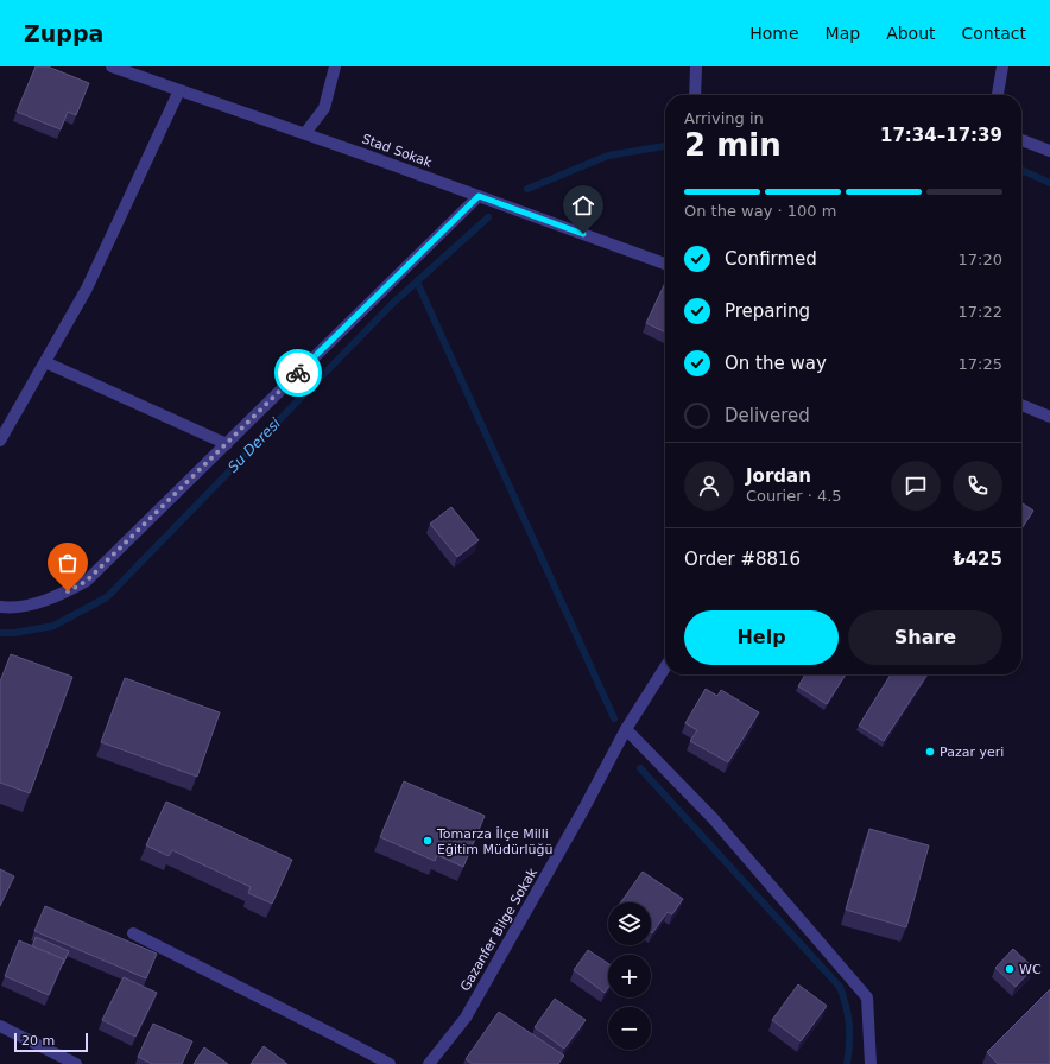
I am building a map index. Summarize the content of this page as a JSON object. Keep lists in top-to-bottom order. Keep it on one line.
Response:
{"streets":{"street":["Stad Sokak","Gazanfer Bilge Sokak"]},"water":["Su Deresi"],"places":["Pazar yeri","Tomarza İlçe Milli Eğitim Müdürlüğü","WC"],"scale_bar":"20 m","page":{"header":"Zuppa","nav":["Home","Map","About","Contact"],"heading":["2 min","Arriving in","17:34–17:39"],"panel":["Jordan","Courier · 4.5","Order #8816","₺425"],"bar":"On the way · 100 m","list":[["Confirmed","17:20"],["Preparing","17:22"],["On the way","17:25"],"Delivered"],"buttons":["Help","Share"],"map_buttons":["+","−"],"scale":"20 m"}}
